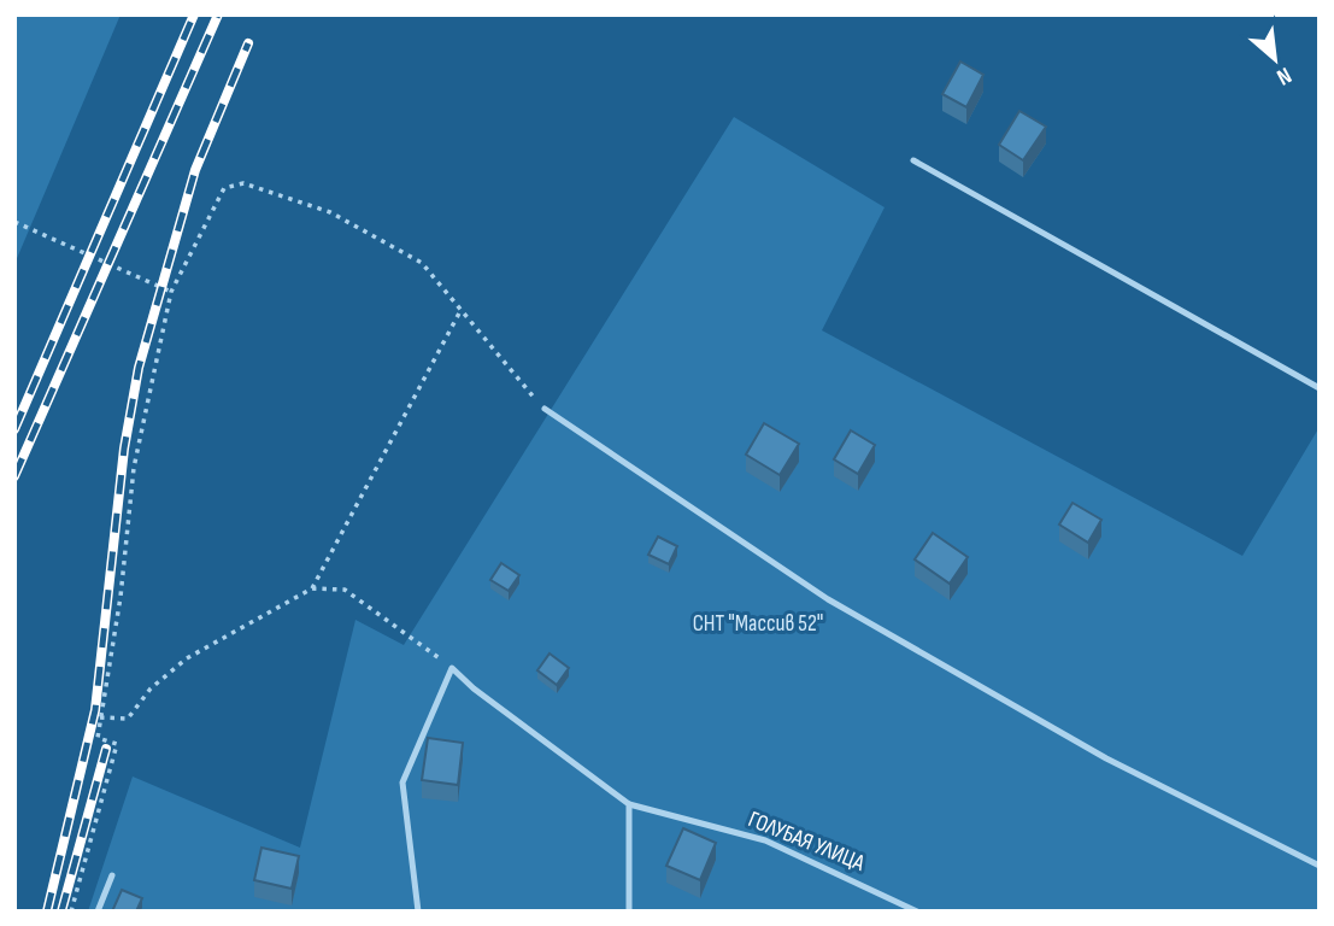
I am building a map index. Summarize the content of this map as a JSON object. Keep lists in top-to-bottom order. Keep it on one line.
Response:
{"streets":{"lane":["ГОЛУБАЯ УЛИЦА"]},"parks":["СНТ \"Массив 52\""],"north":"bottom right"}
